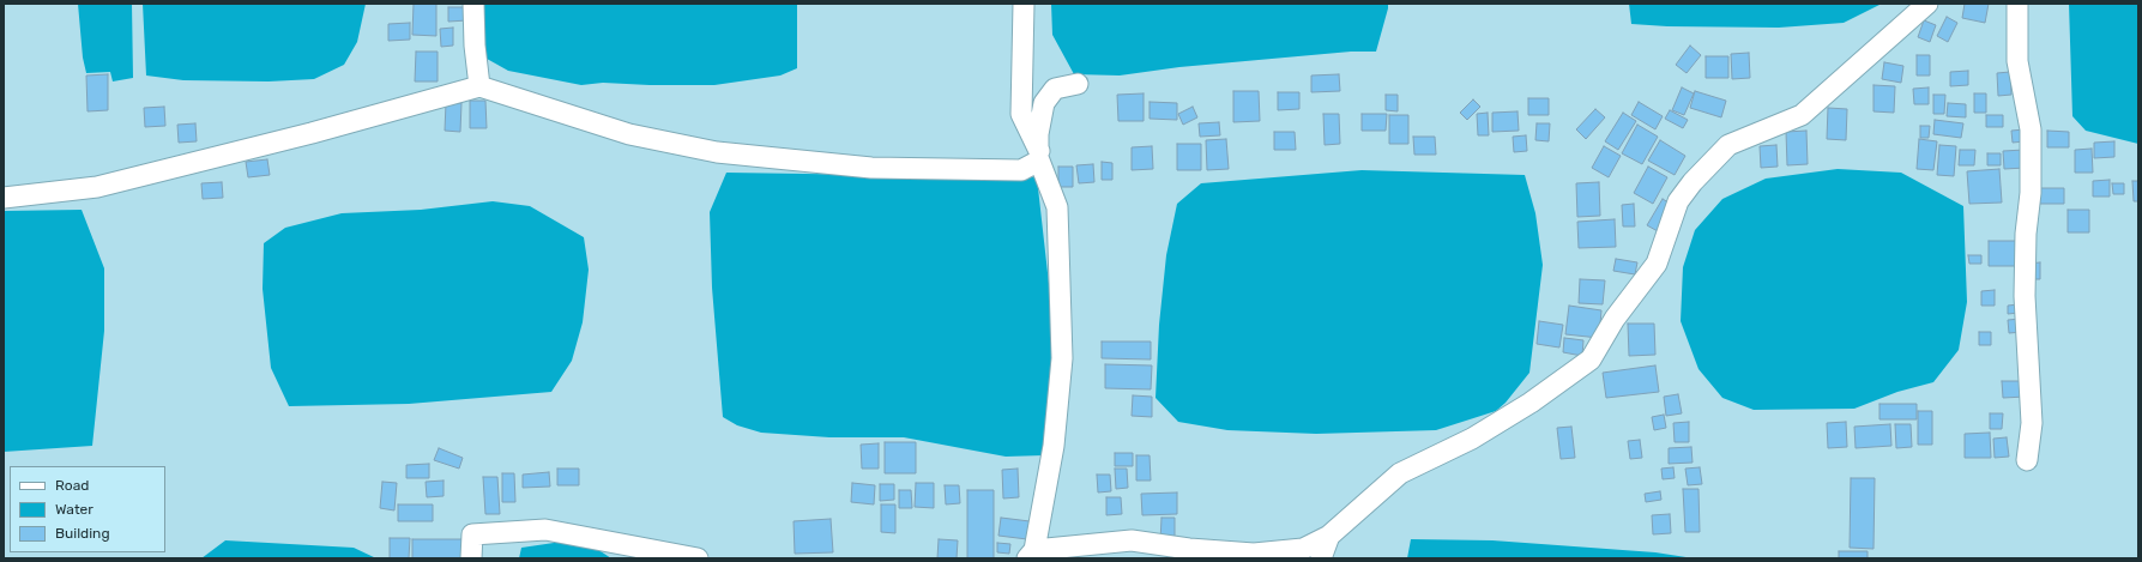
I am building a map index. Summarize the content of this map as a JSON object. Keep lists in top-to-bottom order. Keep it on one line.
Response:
{"legend":["Road","Water","Building"]}
